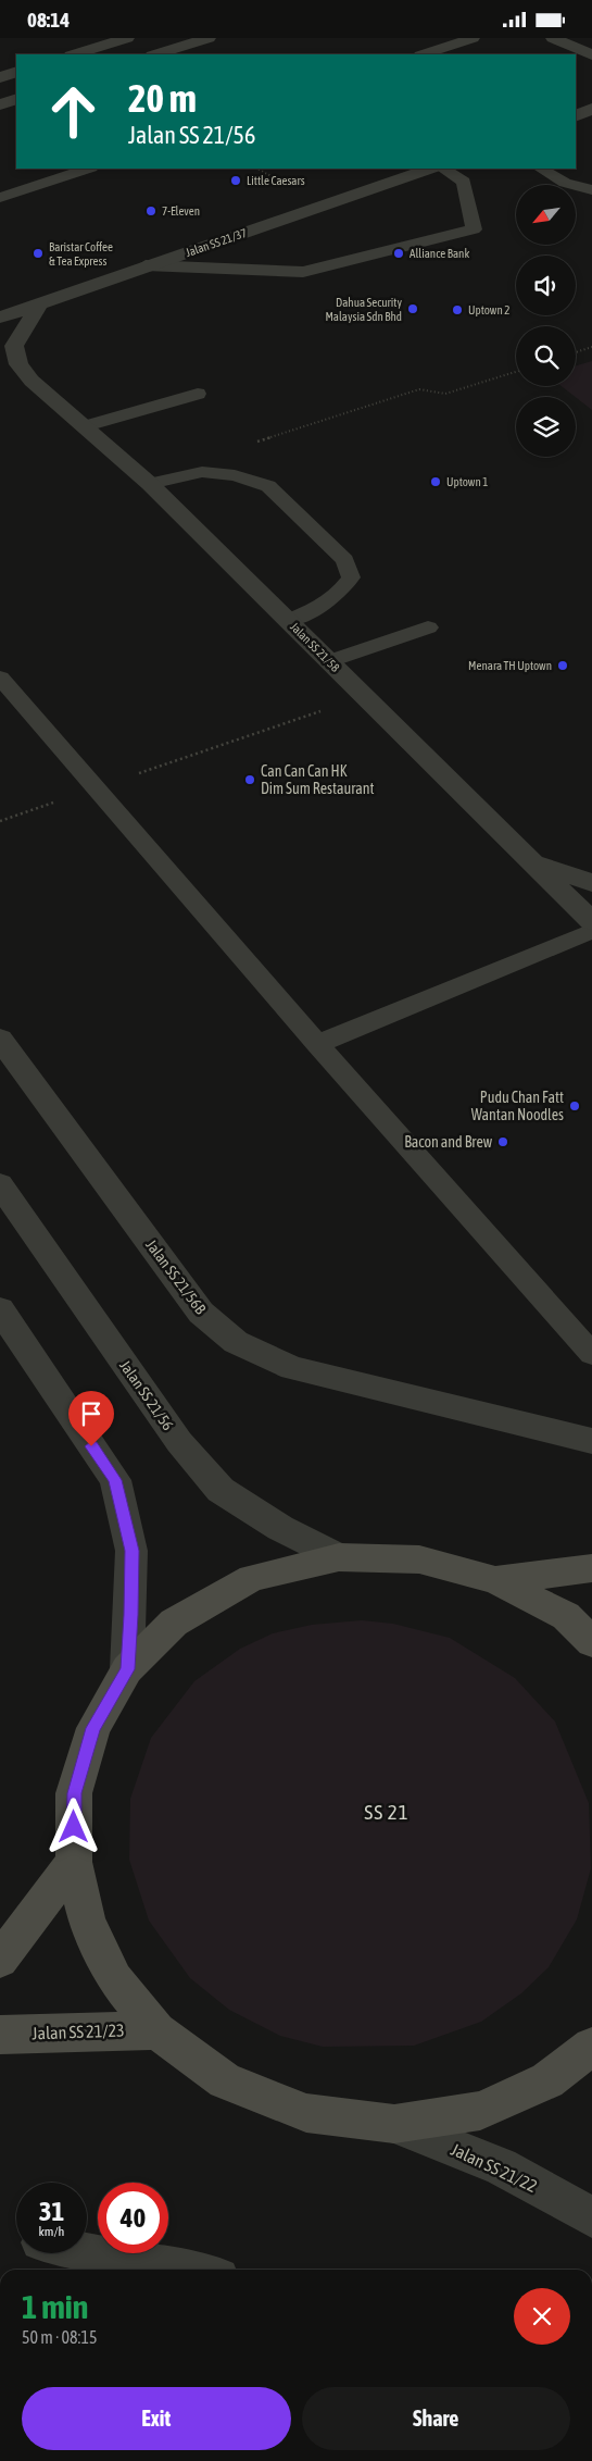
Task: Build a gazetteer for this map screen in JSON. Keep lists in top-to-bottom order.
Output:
{
  "streets": {
    "street": [
      "Jalan SS 21/37",
      "Jalan SS 21/58",
      "Jalan SS 21/56B",
      "Jalan SS 21/56",
      "Jalan SS 21/23",
      "Jalan SS 21/22"
    ]
  },
  "crossings": [
    ["Jalan SS 21/37", "Jalan SS 21/58"]
  ],
  "districts": ["SS 21"],
  "places": [
    "Little Caesars",
    "7-Eleven",
    "Baristar Coffee & Tea Express",
    "Alliance Bank",
    "Dahua Security Malaysia Sdn Bhd",
    "Uptown 2",
    "Uptown 1",
    "Menara TH Uptown",
    "Can Can Can HK Dim Sum Restaurant",
    "Pudu Chan Fatt Wantan Noodles",
    "Bacon and Brew"
  ],
  "north": "bottom left",
  "page": {
    "status": "08:14",
    "turn": ["20 m", "Jalan SS 21/56"],
    "speed": "31 km/h",
    "limit": "40",
    "heading": ["1 min", "50 m · 08:15"],
    "buttons": ["Exit", "Share"]
  }
}
